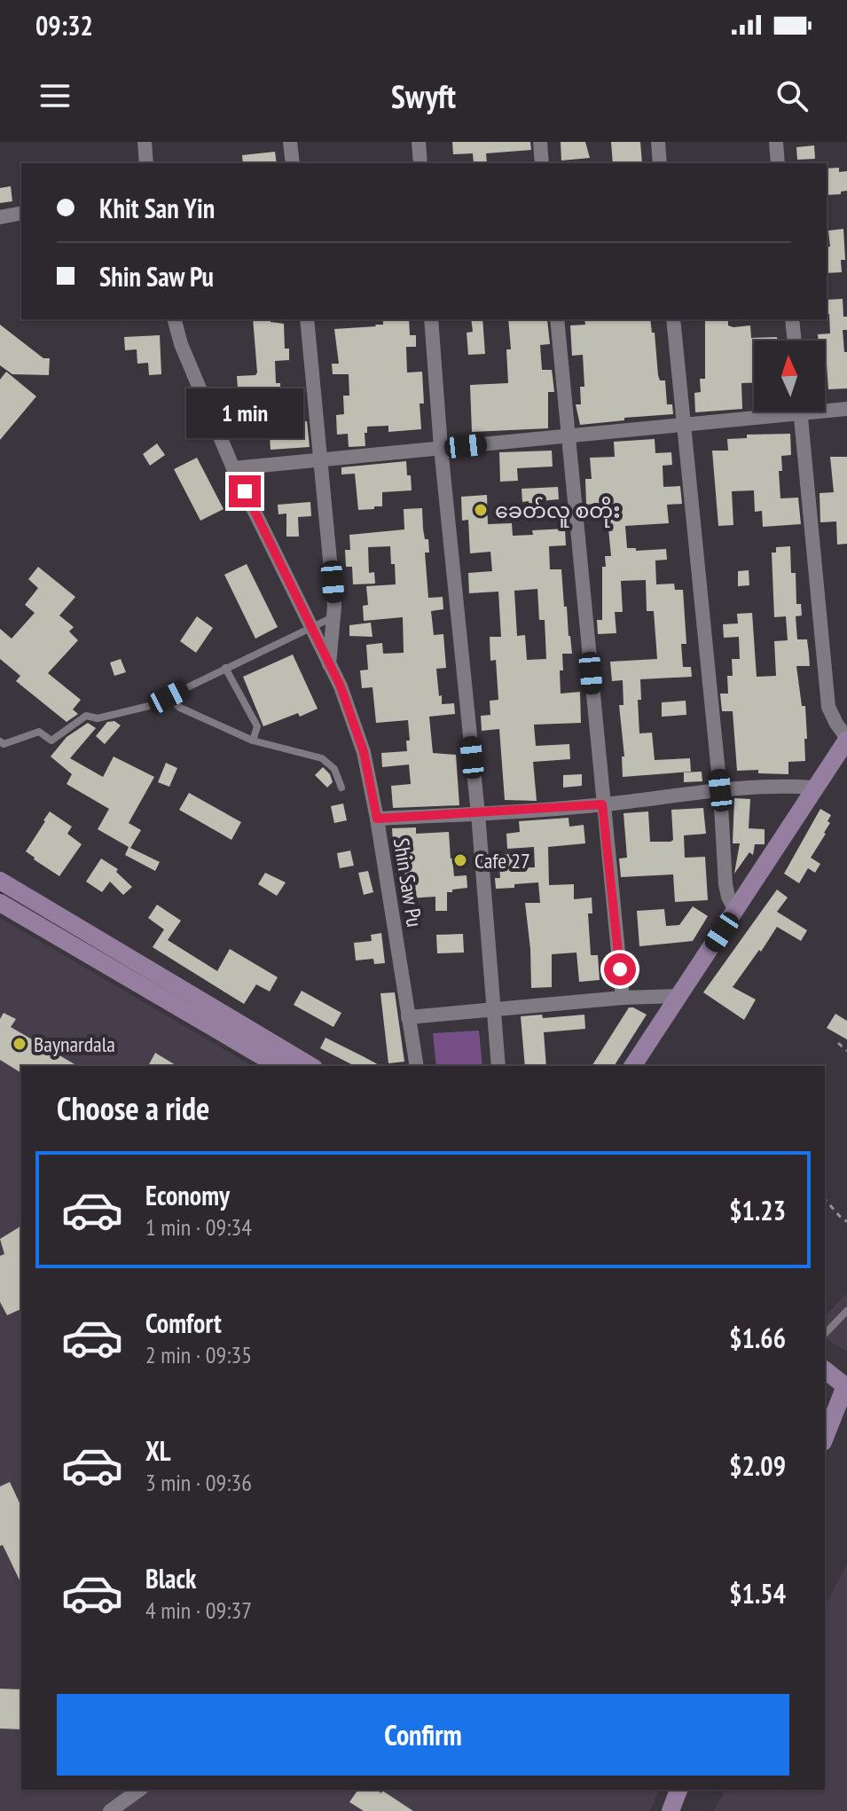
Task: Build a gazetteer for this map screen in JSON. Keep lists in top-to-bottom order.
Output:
{
  "streets": {
    "street": ["Shin Saw Pu"]
  },
  "places": ["ခေတ်လူ စတိုး", "Cafe 27", "Baynardala"],
  "north": "top",
  "page": {
    "status": "09:32",
    "header": "Swyft",
    "banner": ["Khit San Yin", "Shin Saw Pu"],
    "bubble": "1 min",
    "heading": "Choose a ride",
    "list": [
      {
        "name": "Economy",
        "note": "1 min · 09:34",
        "value": "$1.23"
      },
      {
        "name": "Comfort",
        "note": "2 min · 09:35",
        "value": "$1.66"
      },
      {
        "name": "XL",
        "note": "3 min · 09:36",
        "value": "$2.09"
      },
      {
        "name": "Black",
        "note": "4 min · 09:37",
        "value": "$1.54"
      }
    ],
    "buttons": "Confirm"
  }
}
